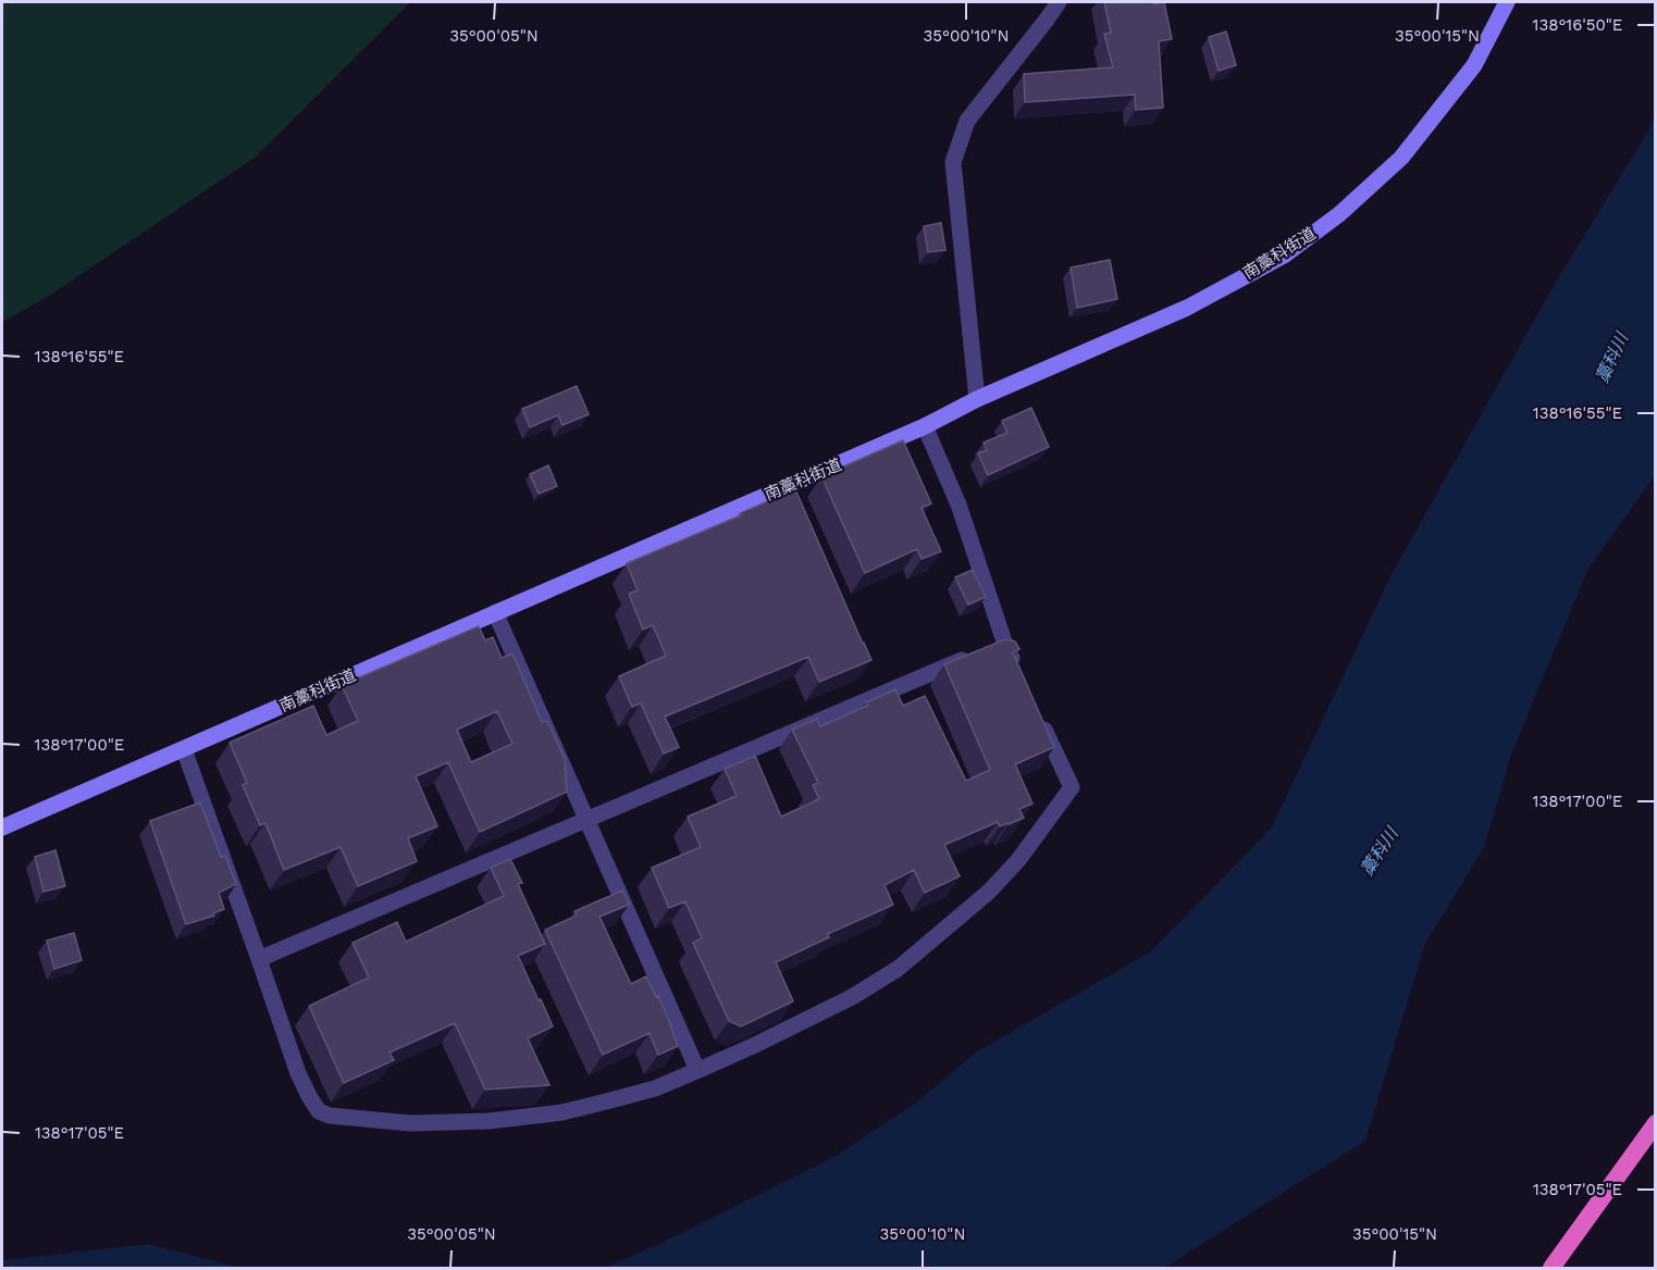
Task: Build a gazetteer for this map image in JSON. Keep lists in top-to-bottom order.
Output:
{
  "streets": {
    "main road": ["南藁科街道"]
  },
  "water": ["藁科川"],
  "coordinates": [
    "138°16'50\"E",
    "35°00'05\"N",
    "35°00'10\"N",
    "35°00'15\"N",
    "138°16'55\"E",
    "138°17'00\"E",
    "138°17'05\"E"
  ]
}
